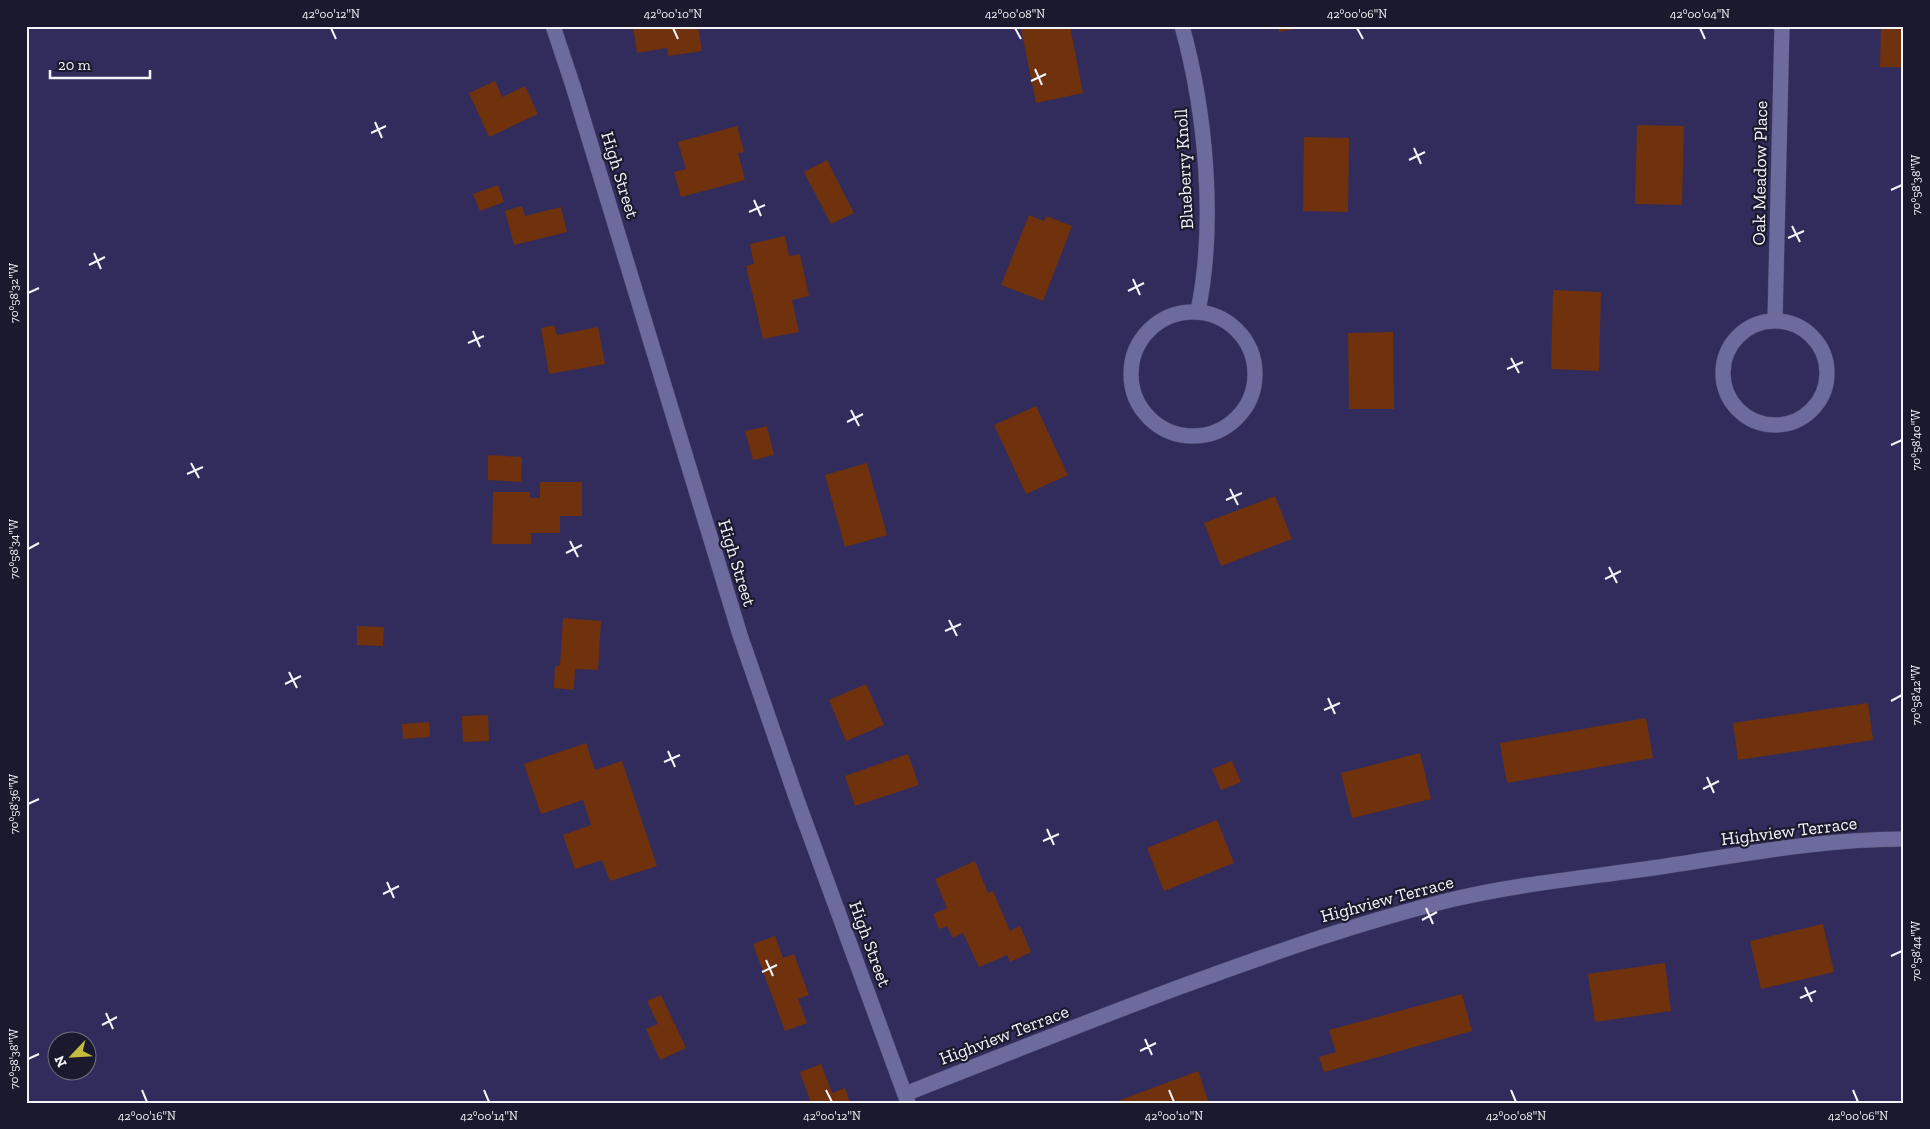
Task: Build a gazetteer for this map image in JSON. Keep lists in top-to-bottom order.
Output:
{
  "streets": {
    "street": [
      "Blueberry Knoll",
      "Oak Meadow Place",
      "High Street",
      "Highview Terrace"
    ]
  },
  "crossings": [
    ["High Street", "Highview Terrace"]
  ],
  "scale_bar": "20 m",
  "north": "bottom left",
  "coordinates": [
    "42°00'12\"N",
    "42°00'10\"N",
    "42°00'08\"N",
    "42°00'06\"N",
    "42°00'04\"N",
    "70°58'38\"W",
    "70°58'32\"W",
    "70°58'40\"W",
    "70°58'34\"W",
    "70°58'42\"W",
    "70°58'36\"W",
    "70°58'44\"W",
    "42°00'16\"N",
    "42°00'14\"N"
  ]
}
